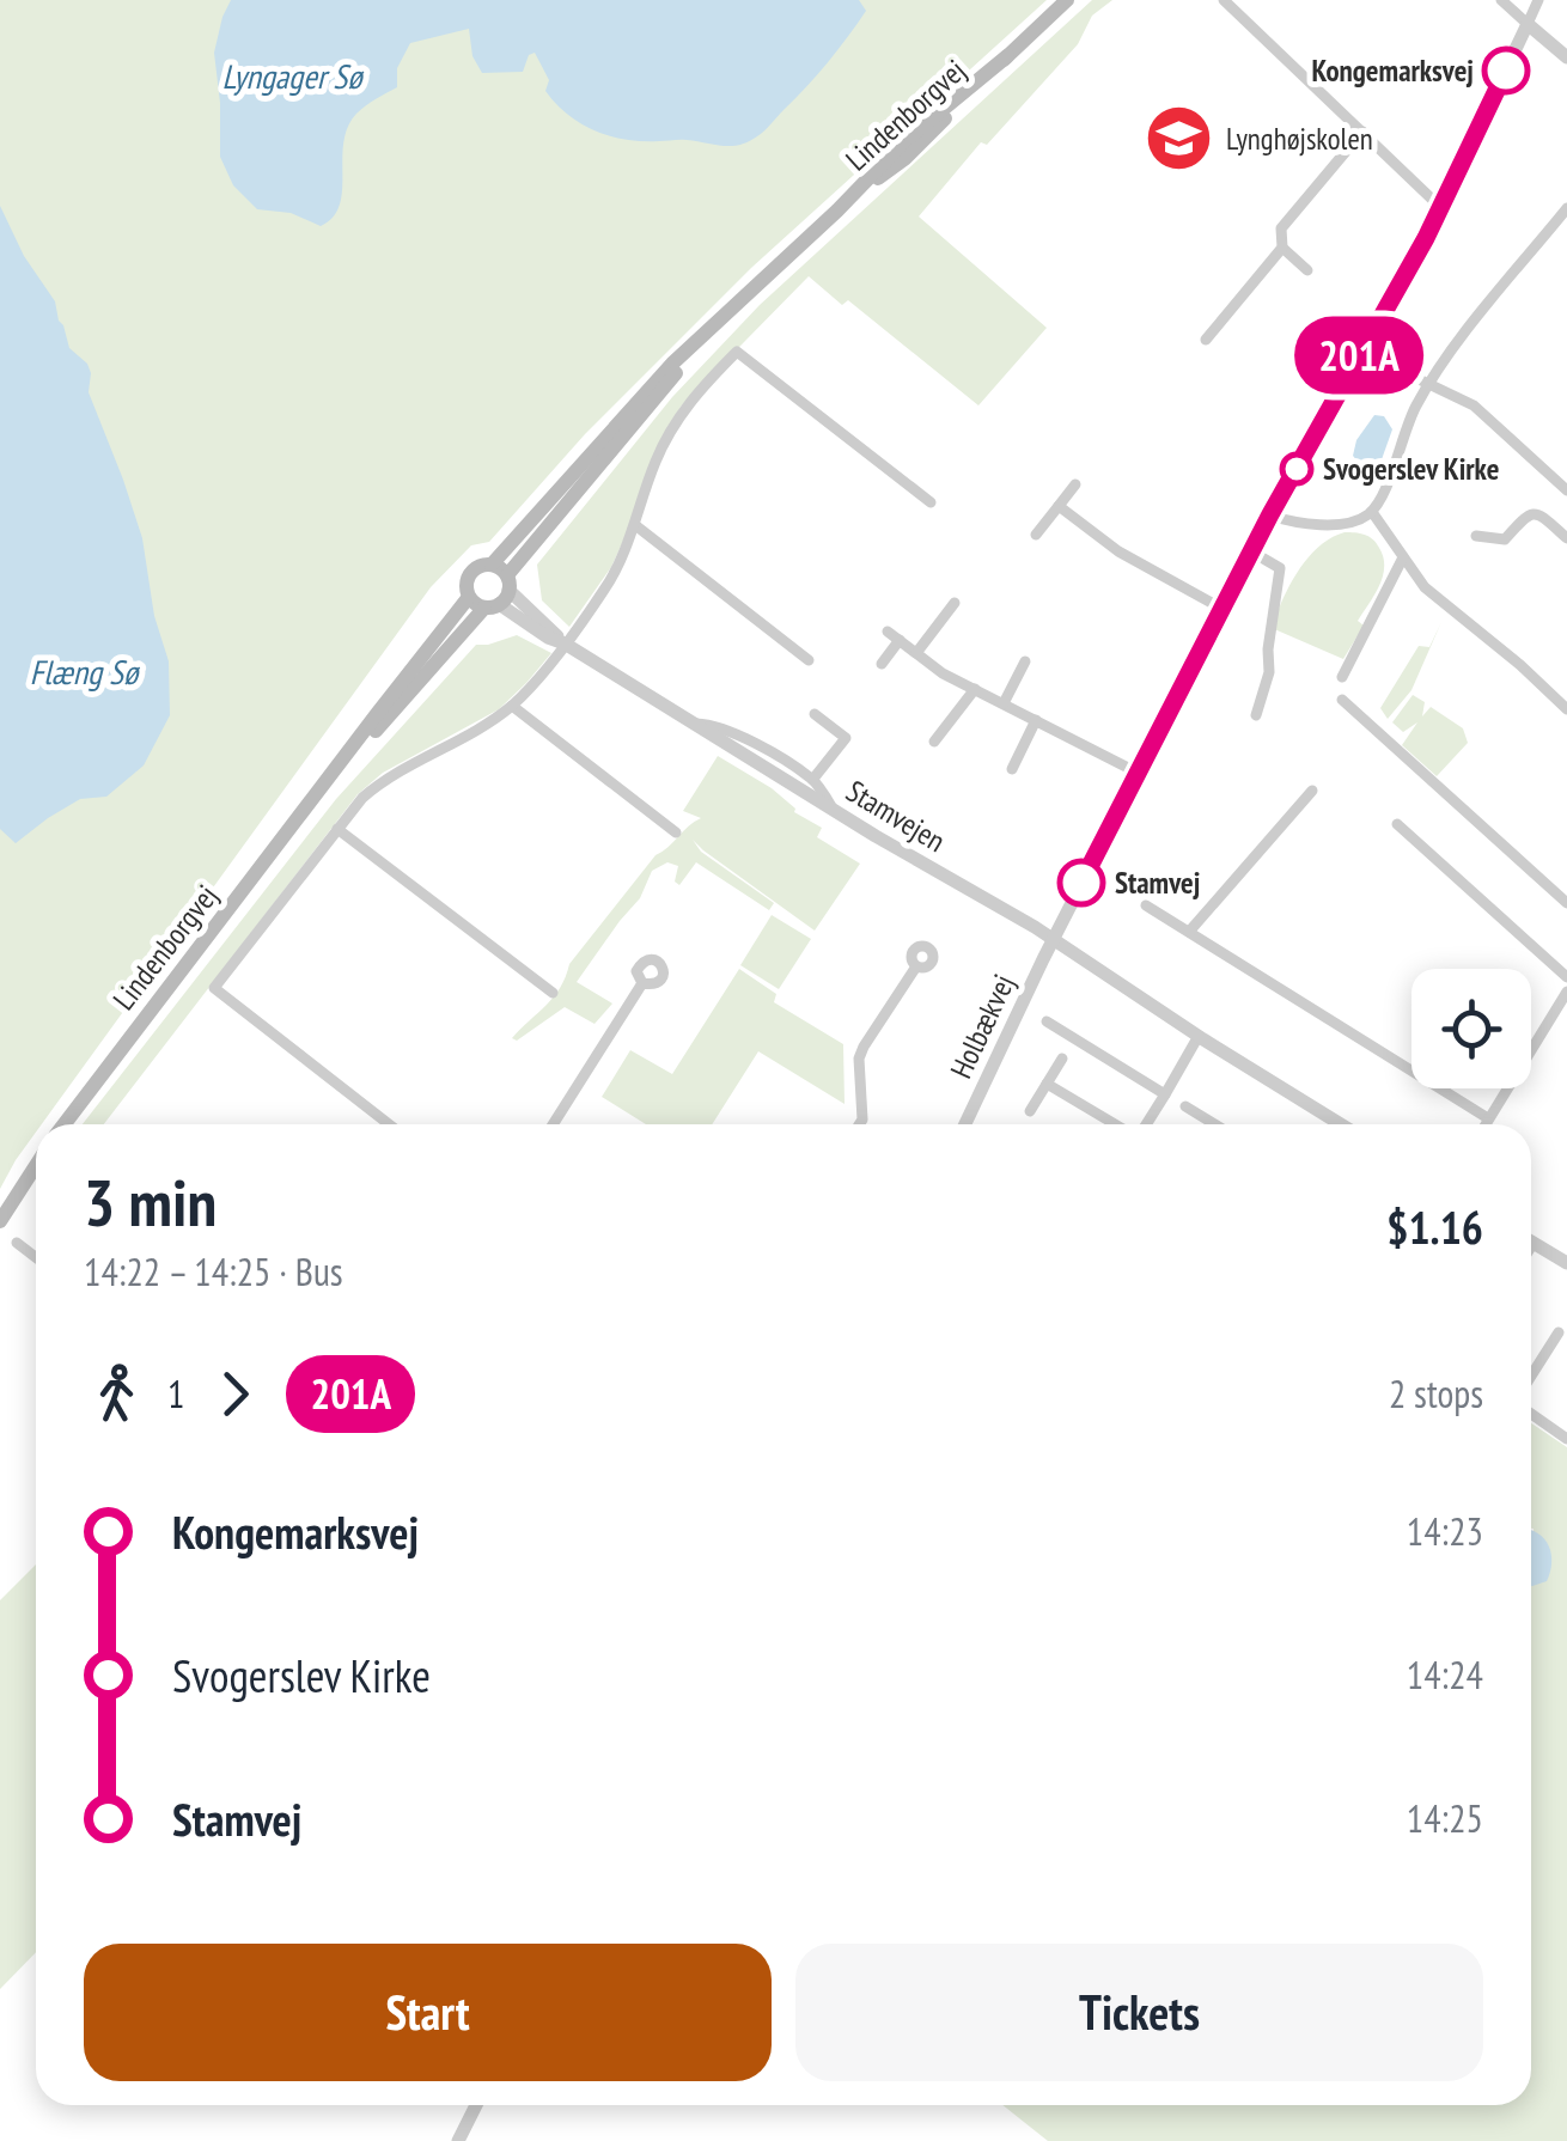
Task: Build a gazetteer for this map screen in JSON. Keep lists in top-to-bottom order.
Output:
{
  "streets": {
    "main road": ["Lindenborgvej"],
    "street": ["Stamvejen", "Holbækvej"]
  },
  "crossings": [
    ["Lindenborgvej", "Stamvejen"],
    ["Stamvejen", "Holbækvej"]
  ],
  "water": ["Lyngager Sø", "Flæng Sø"],
  "places": {
    "other": ["Kongemarksvej", "Svogerslev Kirke", "Stamvej"],
    "school or university": ["Lynghøjskolen"]
  },
  "lines": ["bus line 201A"],
  "page": {
    "on_map": "201A",
    "heading": ["3 min", "14:22 – 14:25 · Bus", "$1.16"],
    "legs": ["1", "201A", "2 stops"],
    "list": [
      {
        "name": "Kongemarksvej",
        "value": "14:23"
      },
      {
        "name": "Svogerslev Kirke",
        "value": "14:24"
      },
      {
        "name": "Stamvej",
        "value": "14:25"
      }
    ],
    "buttons": ["Start", "Tickets"]
  }
}
